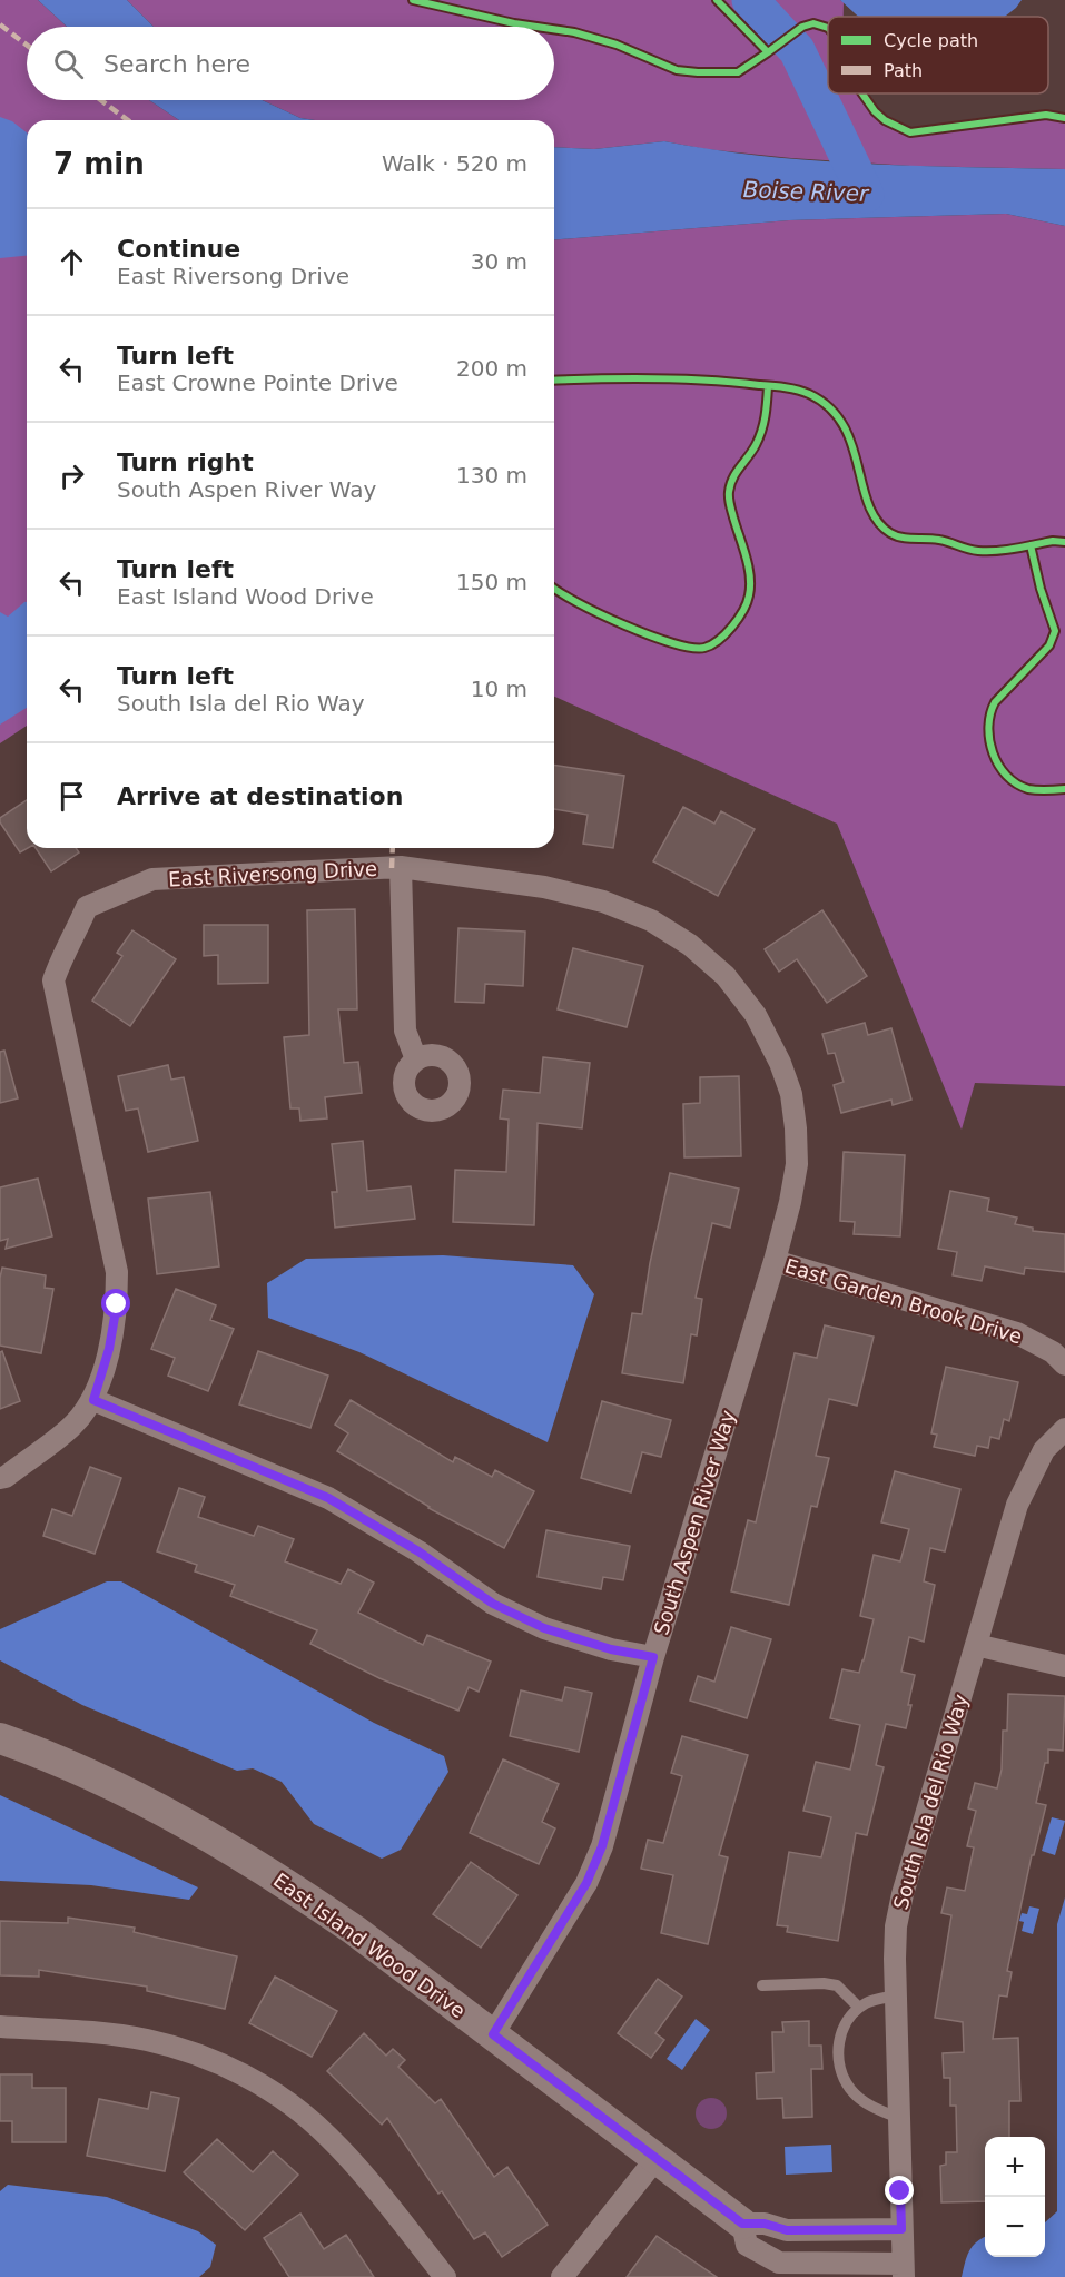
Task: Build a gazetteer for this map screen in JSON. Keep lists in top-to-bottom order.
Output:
{
  "streets": {
    "street": [
      "East Riversong Drive",
      "East Garden Brook Drive",
      "South Aspen River Way",
      "South Isla del Rio Way",
      "East Island Wood Drive"
    ]
  },
  "crossings": [
    ["East Riversong Drive", "East Garden Brook Drive"],
    ["East Riversong Drive", "South Aspen River Way"],
    ["East Garden Brook Drive", "South Aspen River Way"],
    ["South Aspen River Way", "East Island Wood Drive"],
    ["South Isla del Rio Way", "East Island Wood Drive"]
  ],
  "water": ["Boise River"],
  "legend": ["Cycle path", "Path"],
  "page": {
    "search": "Search here",
    "heading": ["7 min", "Walk · 520 m"],
    "list": [
      ["Continue", "East Riversong Drive", "30 m"],
      ["Turn left", "East Crowne Pointe Drive", "200 m"],
      ["Turn right", "South Aspen River Way", "130 m"],
      ["Turn left", "East Island Wood Drive", "150 m"],
      ["Turn left", "South Isla del Rio Way", "10 m"],
      "Arrive at destination"
    ],
    "map_buttons": ["+", "−"]
  }
}
